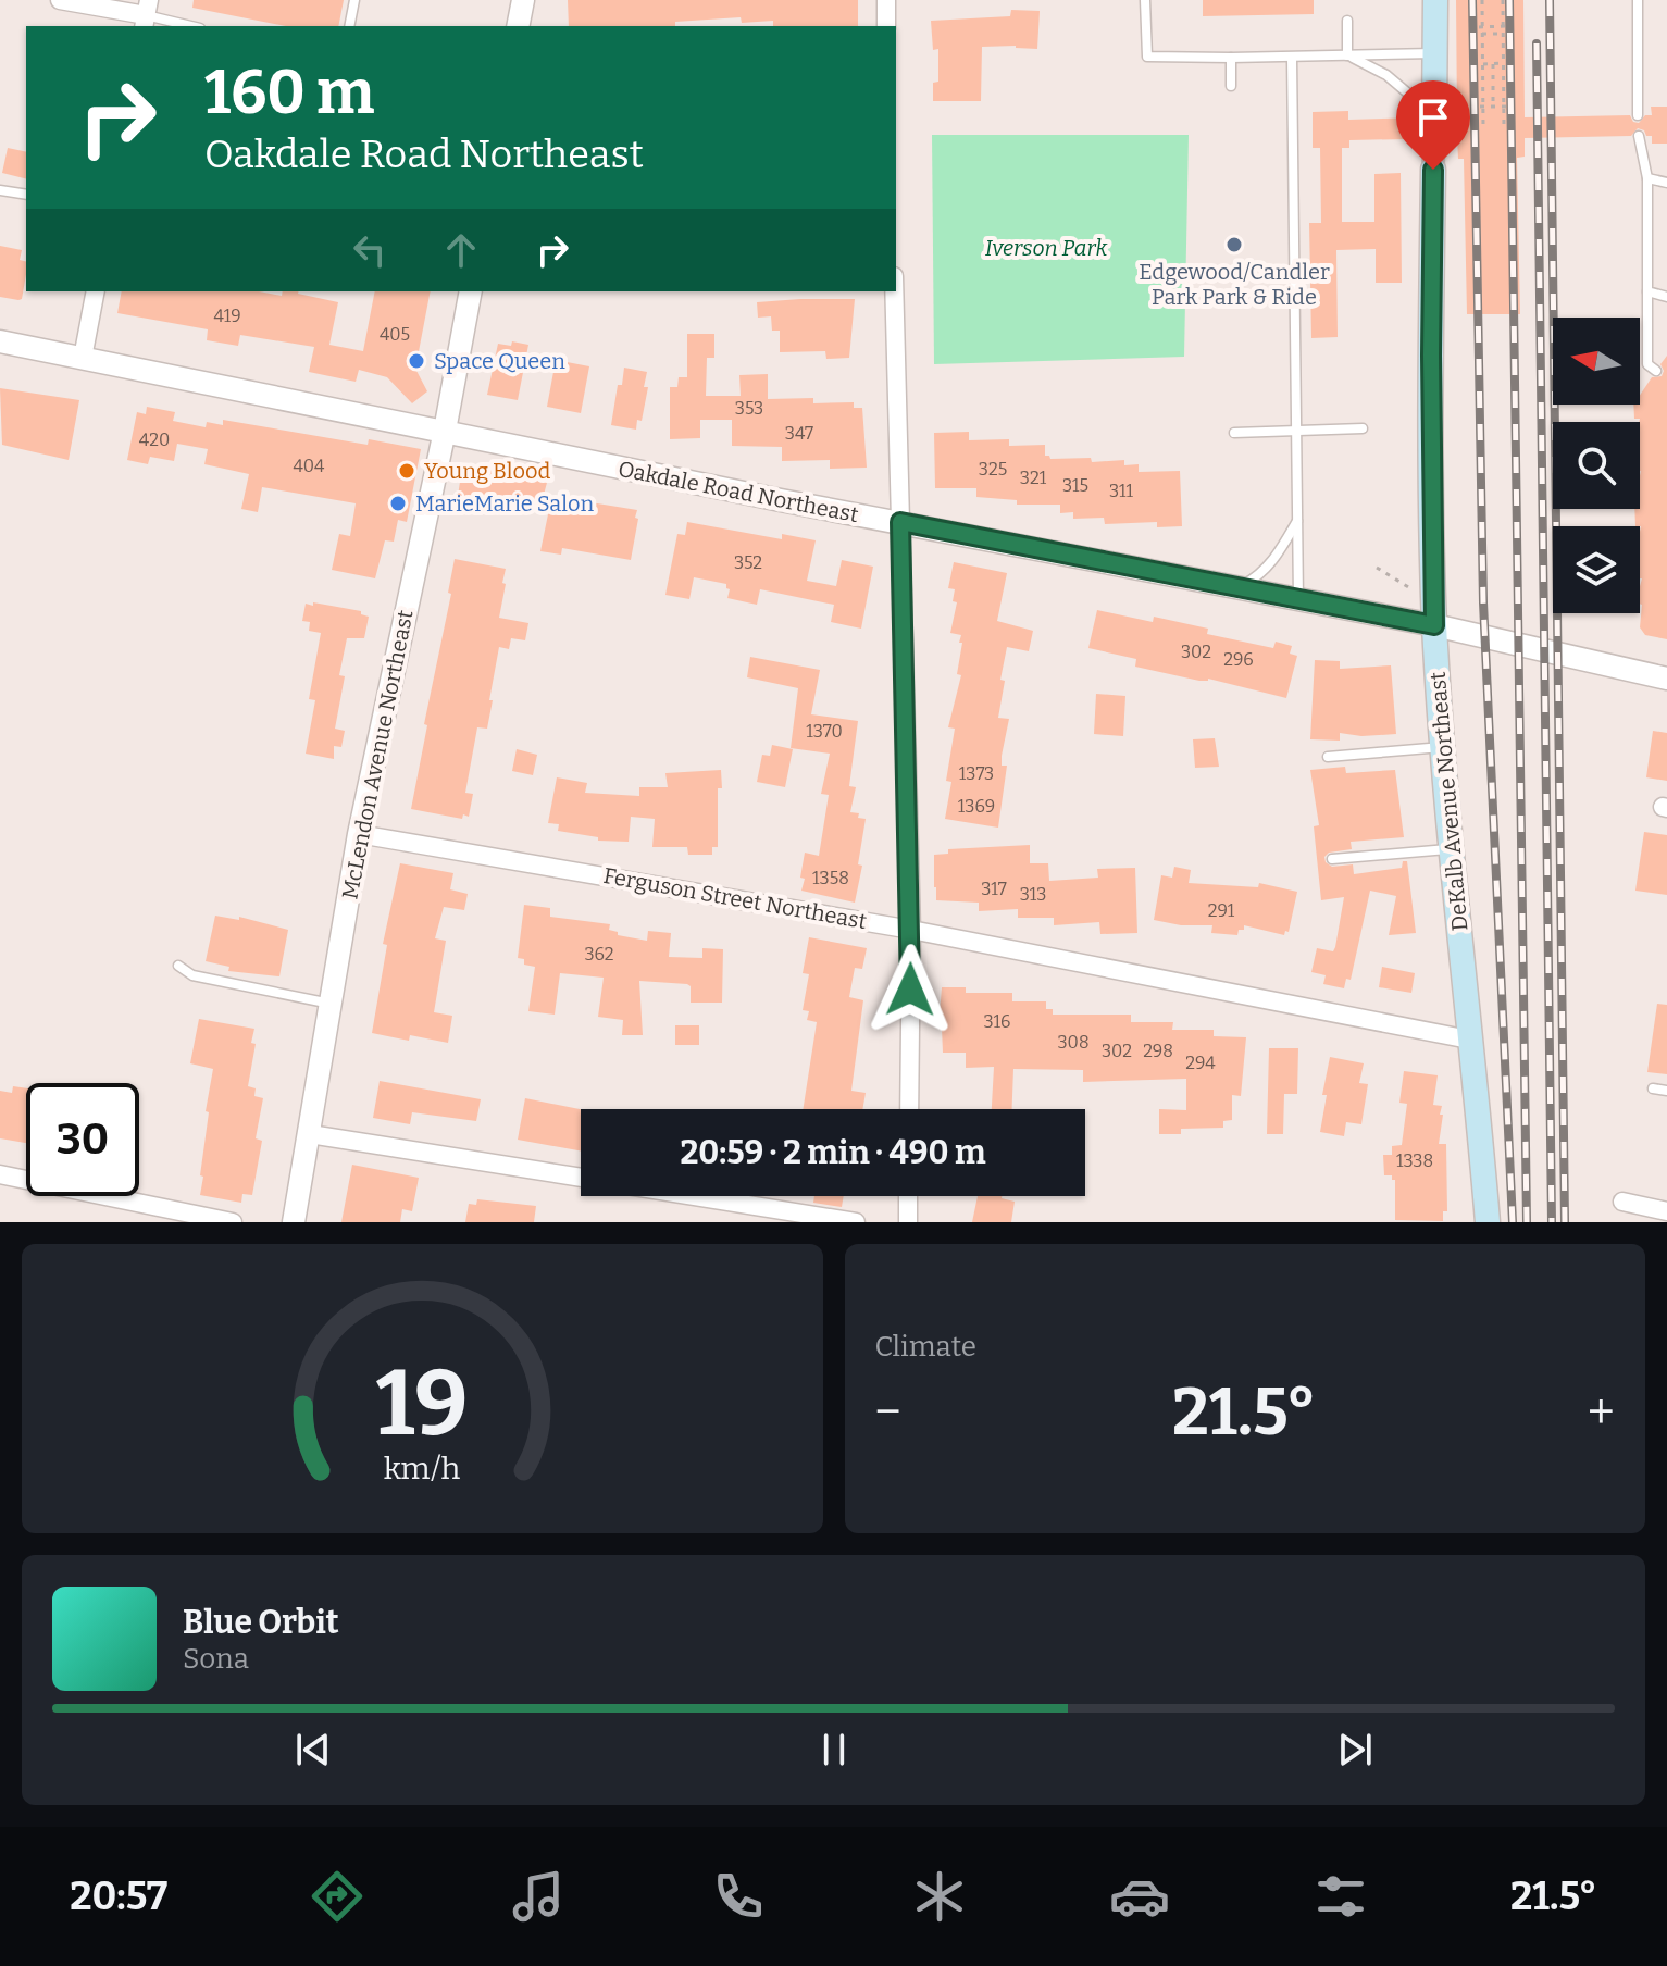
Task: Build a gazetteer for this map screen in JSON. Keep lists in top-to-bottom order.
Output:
{
  "streets": {
    "main road": ["DeKalb Avenue Northeast"],
    "street": ["Oakdale Road Northeast", "McLendon Avenue Northeast", "Ferguson Street Northeast"]
  },
  "crossings": [
    ["Oakdale Road Northeast", "McLendon Avenue Northeast"],
    ["Oakdale Road Northeast", "DeKalb Avenue Northeast"],
    ["McLendon Avenue Northeast", "Ferguson Street Northeast"],
    ["DeKalb Avenue Northeast", "Ferguson Street Northeast"]
  ],
  "parks": ["Iverson Park"],
  "places": [
    "Edgewood/Candler Park Park & Ride",
    "Space Queen",
    "Young Blood",
    "MarieMarie Salon"
  ],
  "house_numbers": [
    "419",
    "405",
    "353",
    "347",
    "420",
    "404",
    "325",
    "321",
    "315",
    "311",
    "352",
    "302",
    "296",
    "1370",
    "1373",
    "1369",
    "1358",
    "317",
    "313",
    "291",
    "362",
    "316",
    "308",
    "302",
    "298",
    "294",
    "1338"
  ],
  "north": "left",
  "page": {
    "turn": ["160 m", "Oakdale Road Northeast"],
    "limit": "30",
    "trip": "20:59 · 2 min · 490 m",
    "tile": "Climate",
    "heat": ["−", "21.5°", "+"],
    "song": ["Blue Orbit", "Sona"],
    "tabs": ["20:57", "21.5°"],
    "gauge": ["19", "km/h"]
  }
}
